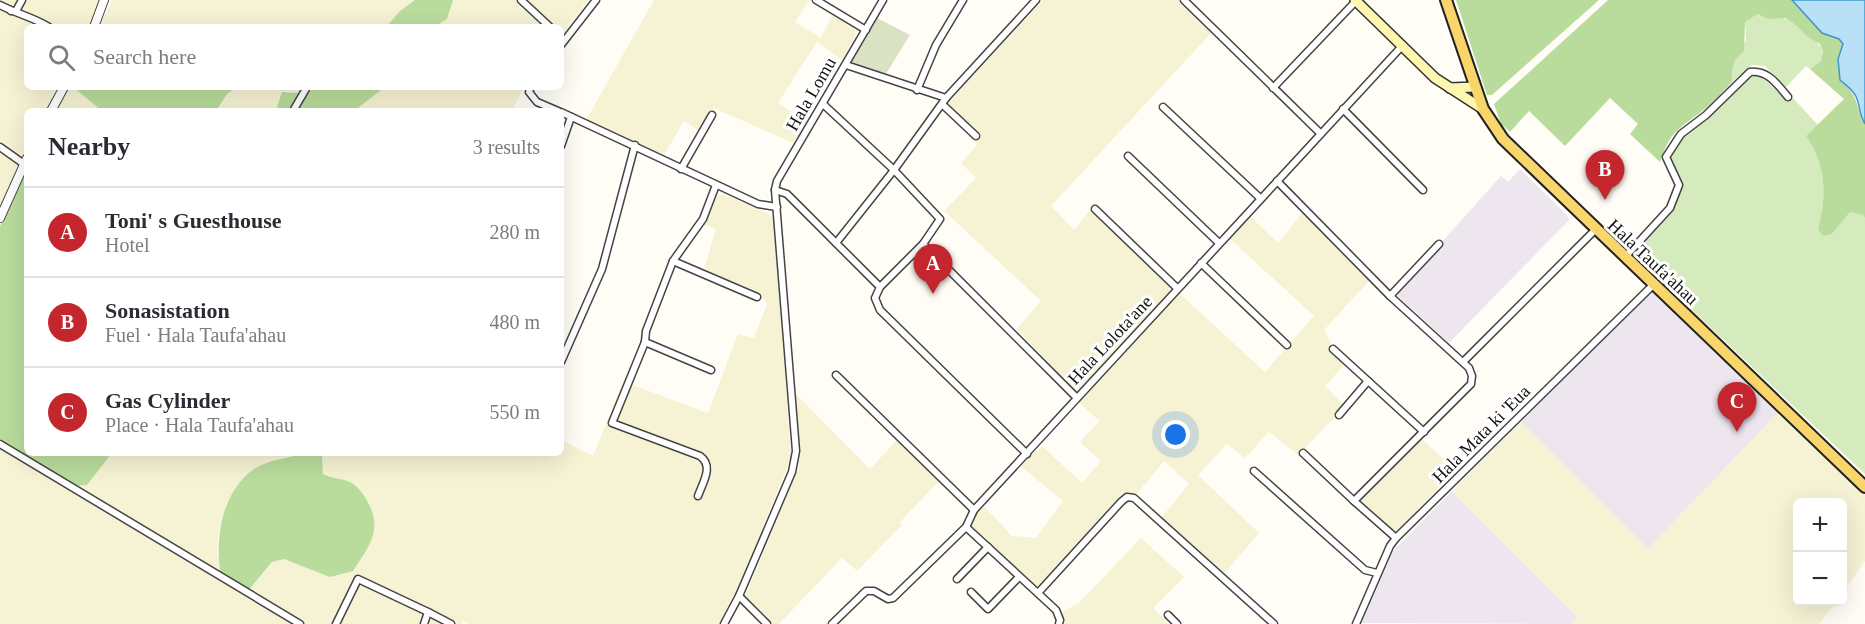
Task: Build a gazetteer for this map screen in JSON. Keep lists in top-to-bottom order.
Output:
{
  "streets": {
    "main road": ["Hala Taufa'ahau"],
    "street": ["Hala Lomu", "Hala Lolota'ane", "Hala Mata ki 'Eua"]
  },
  "crossings": [
    ["Hala Taufa'ahau", "Hala Mata ki 'Eua"]
  ],
  "page": {
    "search": "Search here",
    "heading": ["Nearby", "3 results"],
    "pins": ["B", "A", "C"],
    "list": [
      {
        "mark": "A",
        "name": "Toni' s Guesthouse",
        "note": "Hotel",
        "value": "280 m"
      },
      {
        "mark": "B",
        "name": "Sonasistation",
        "note": "Fuel · Hala Taufa'ahau",
        "value": "480 m"
      },
      {
        "mark": "C",
        "name": "Gas Cylinder",
        "note": "Place · Hala Taufa'ahau",
        "value": "550 m"
      }
    ],
    "map_buttons": ["+", "−"]
  }
}
